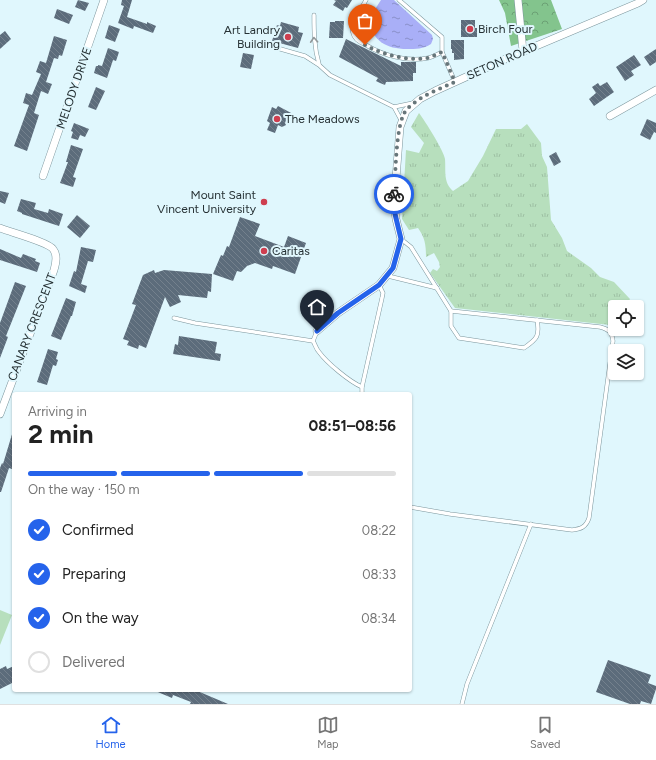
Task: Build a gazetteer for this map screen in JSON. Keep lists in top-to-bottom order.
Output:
{
  "streets": {
    "street": ["SETON ROAD", "MELODY DRIVE", "CANARY CRESCENT"]
  },
  "places": [
    "Birch Four",
    "Art Landry Building",
    "The Meadows",
    "Mount Saint Vincent University",
    "Caritas"
  ],
  "page": {
    "heading": ["2 min", "Arriving in", "08:51–08:56"],
    "bar": "On the way · 150 m",
    "list": [
      ["Confirmed", "08:22"],
      ["Preparing", "08:33"],
      ["On the way", "08:34"],
      "Delivered"
    ],
    "tabs": ["Home", "Map", "Saved"]
  }
}
